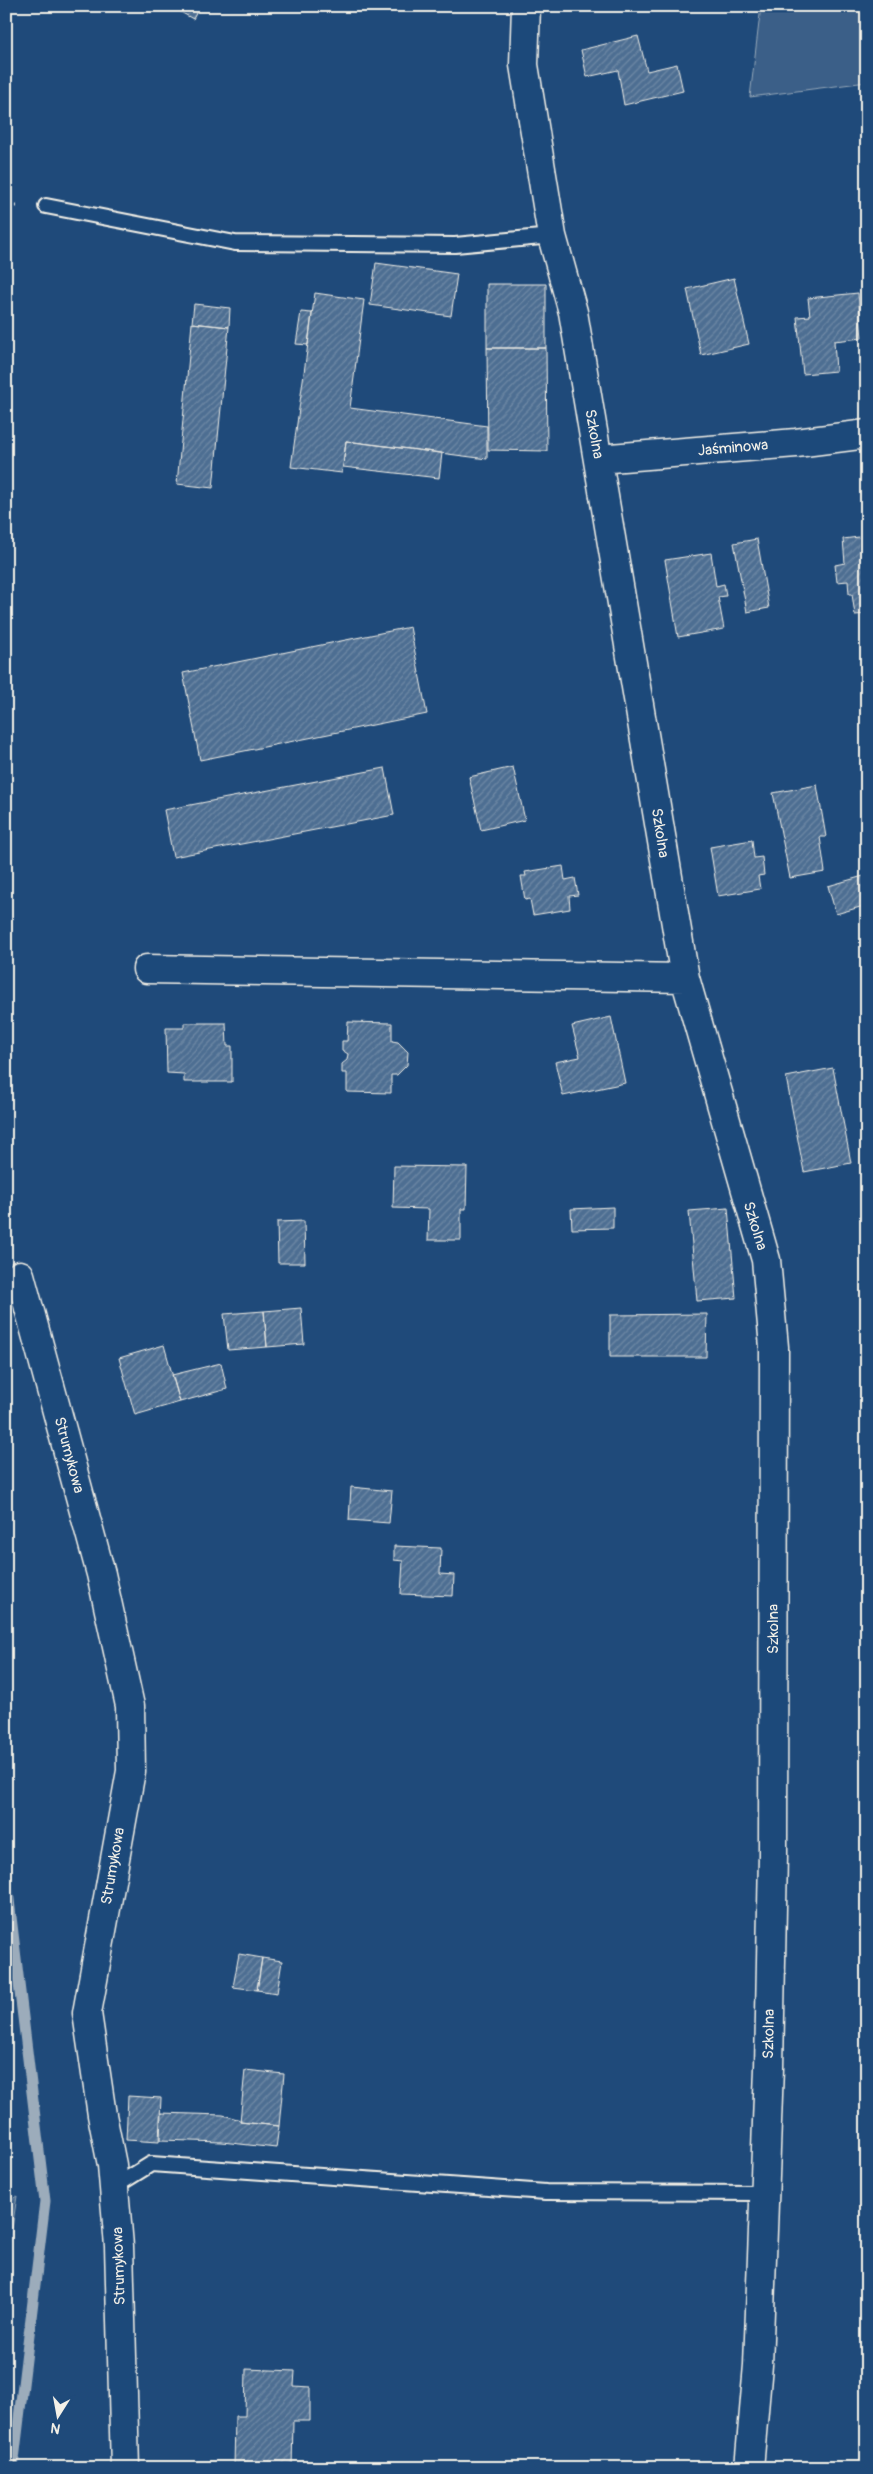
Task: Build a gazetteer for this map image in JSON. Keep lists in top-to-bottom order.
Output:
{
  "streets": {
    "street": ["Szkolna", "Jaśminowa", "Strumykowa"]
  },
  "crossings": [
    ["Szkolna", "Jaśminowa"]
  ],
  "north": "bottom"
}
